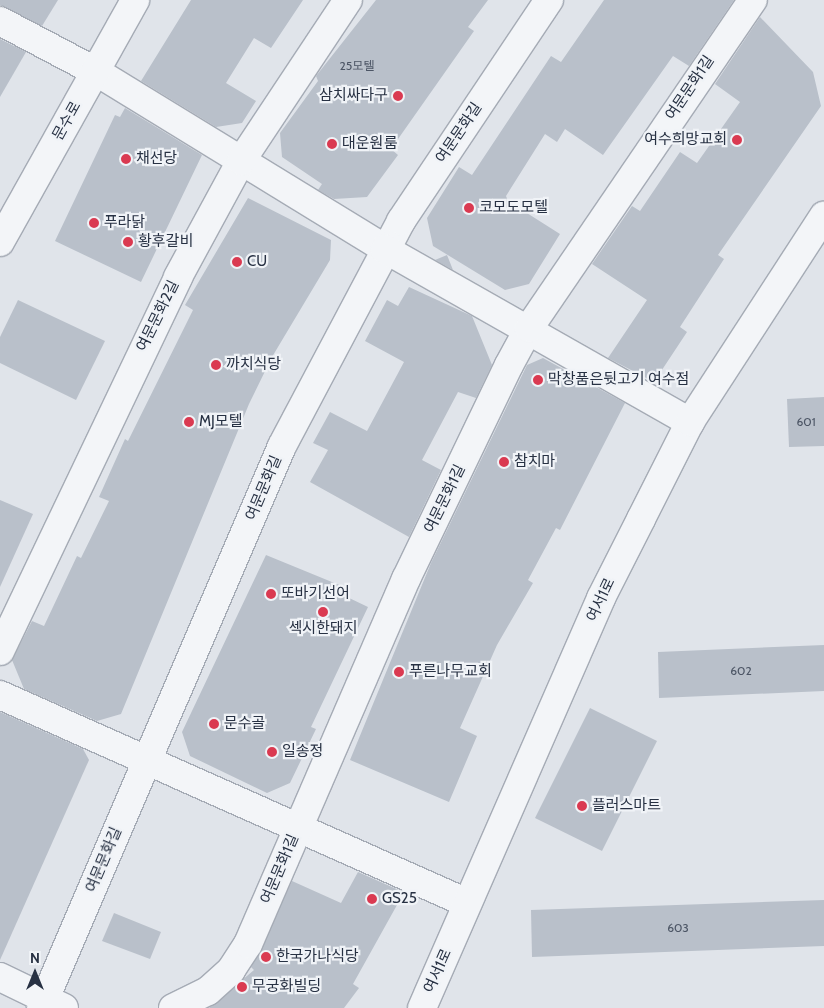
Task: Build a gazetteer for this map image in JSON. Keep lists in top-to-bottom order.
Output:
{
  "streets": {
    "street": [
      "여문문화1길",
      "문수로",
      "여문문화길",
      "여문문화2길",
      "여서1로"
    ]
  },
  "places": [
    "삼치싸다구",
    "여수희망교회",
    "대운원룸",
    "채선당",
    "코모도모텔",
    "푸라닭",
    "황후갈비",
    "CU",
    "까치식당",
    "막창품은뒷고기 여수점",
    "MJ모텔",
    "참치마",
    "또바기선어",
    "섹시한돼지",
    "푸른나무교회",
    "문수골",
    "일송정",
    "플러스마트",
    "GS25",
    "한국가나식당",
    "무궁화빌딩"
  ],
  "house_numbers": [
    "25모텔",
    "601",
    "602",
    "603"
  ],
  "north": "top"
}
